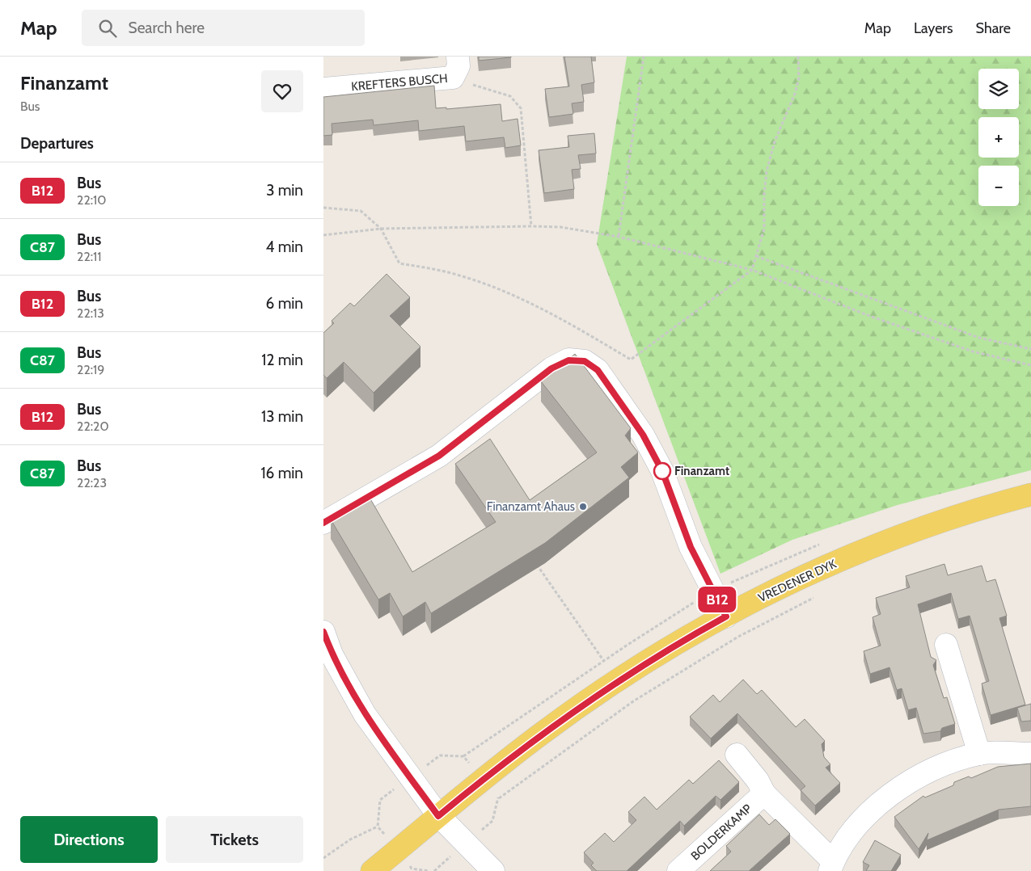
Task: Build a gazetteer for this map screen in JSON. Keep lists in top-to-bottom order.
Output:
{
  "streets": {
    "main road": ["VREDENER DYK"],
    "street": ["KREFTERS BUSCH", "BOLDERKAMP"]
  },
  "places": ["Finanzamt", "Finanzamt Ahaus"],
  "lines": ["bus line B12"],
  "page": {
    "header": "Map",
    "search": "Search here",
    "nav": ["Map", "Layers", "Share"],
    "heading": [
      ["Finanzamt", "Bus"],
      "Departures"
    ],
    "on_map": "B12",
    "map_buttons": ["+", "−"],
    "list": [
      {
        "mark": "B12",
        "name": "Bus",
        "note": "22:10",
        "value": "3 min"
      },
      {
        "mark": "C87",
        "name": "Bus",
        "note": "22:11",
        "value": "4 min"
      },
      {
        "mark": "B12",
        "name": "Bus",
        "note": "22:13",
        "value": "6 min"
      },
      {
        "mark": "C87",
        "name": "Bus",
        "note": "22:19",
        "value": "12 min"
      },
      {
        "mark": "B12",
        "name": "Bus",
        "note": "22:20",
        "value": "13 min"
      },
      {
        "mark": "C87",
        "name": "Bus",
        "note": "22:23",
        "value": "16 min"
      }
    ],
    "buttons": ["Directions", "Tickets"]
  }
}
